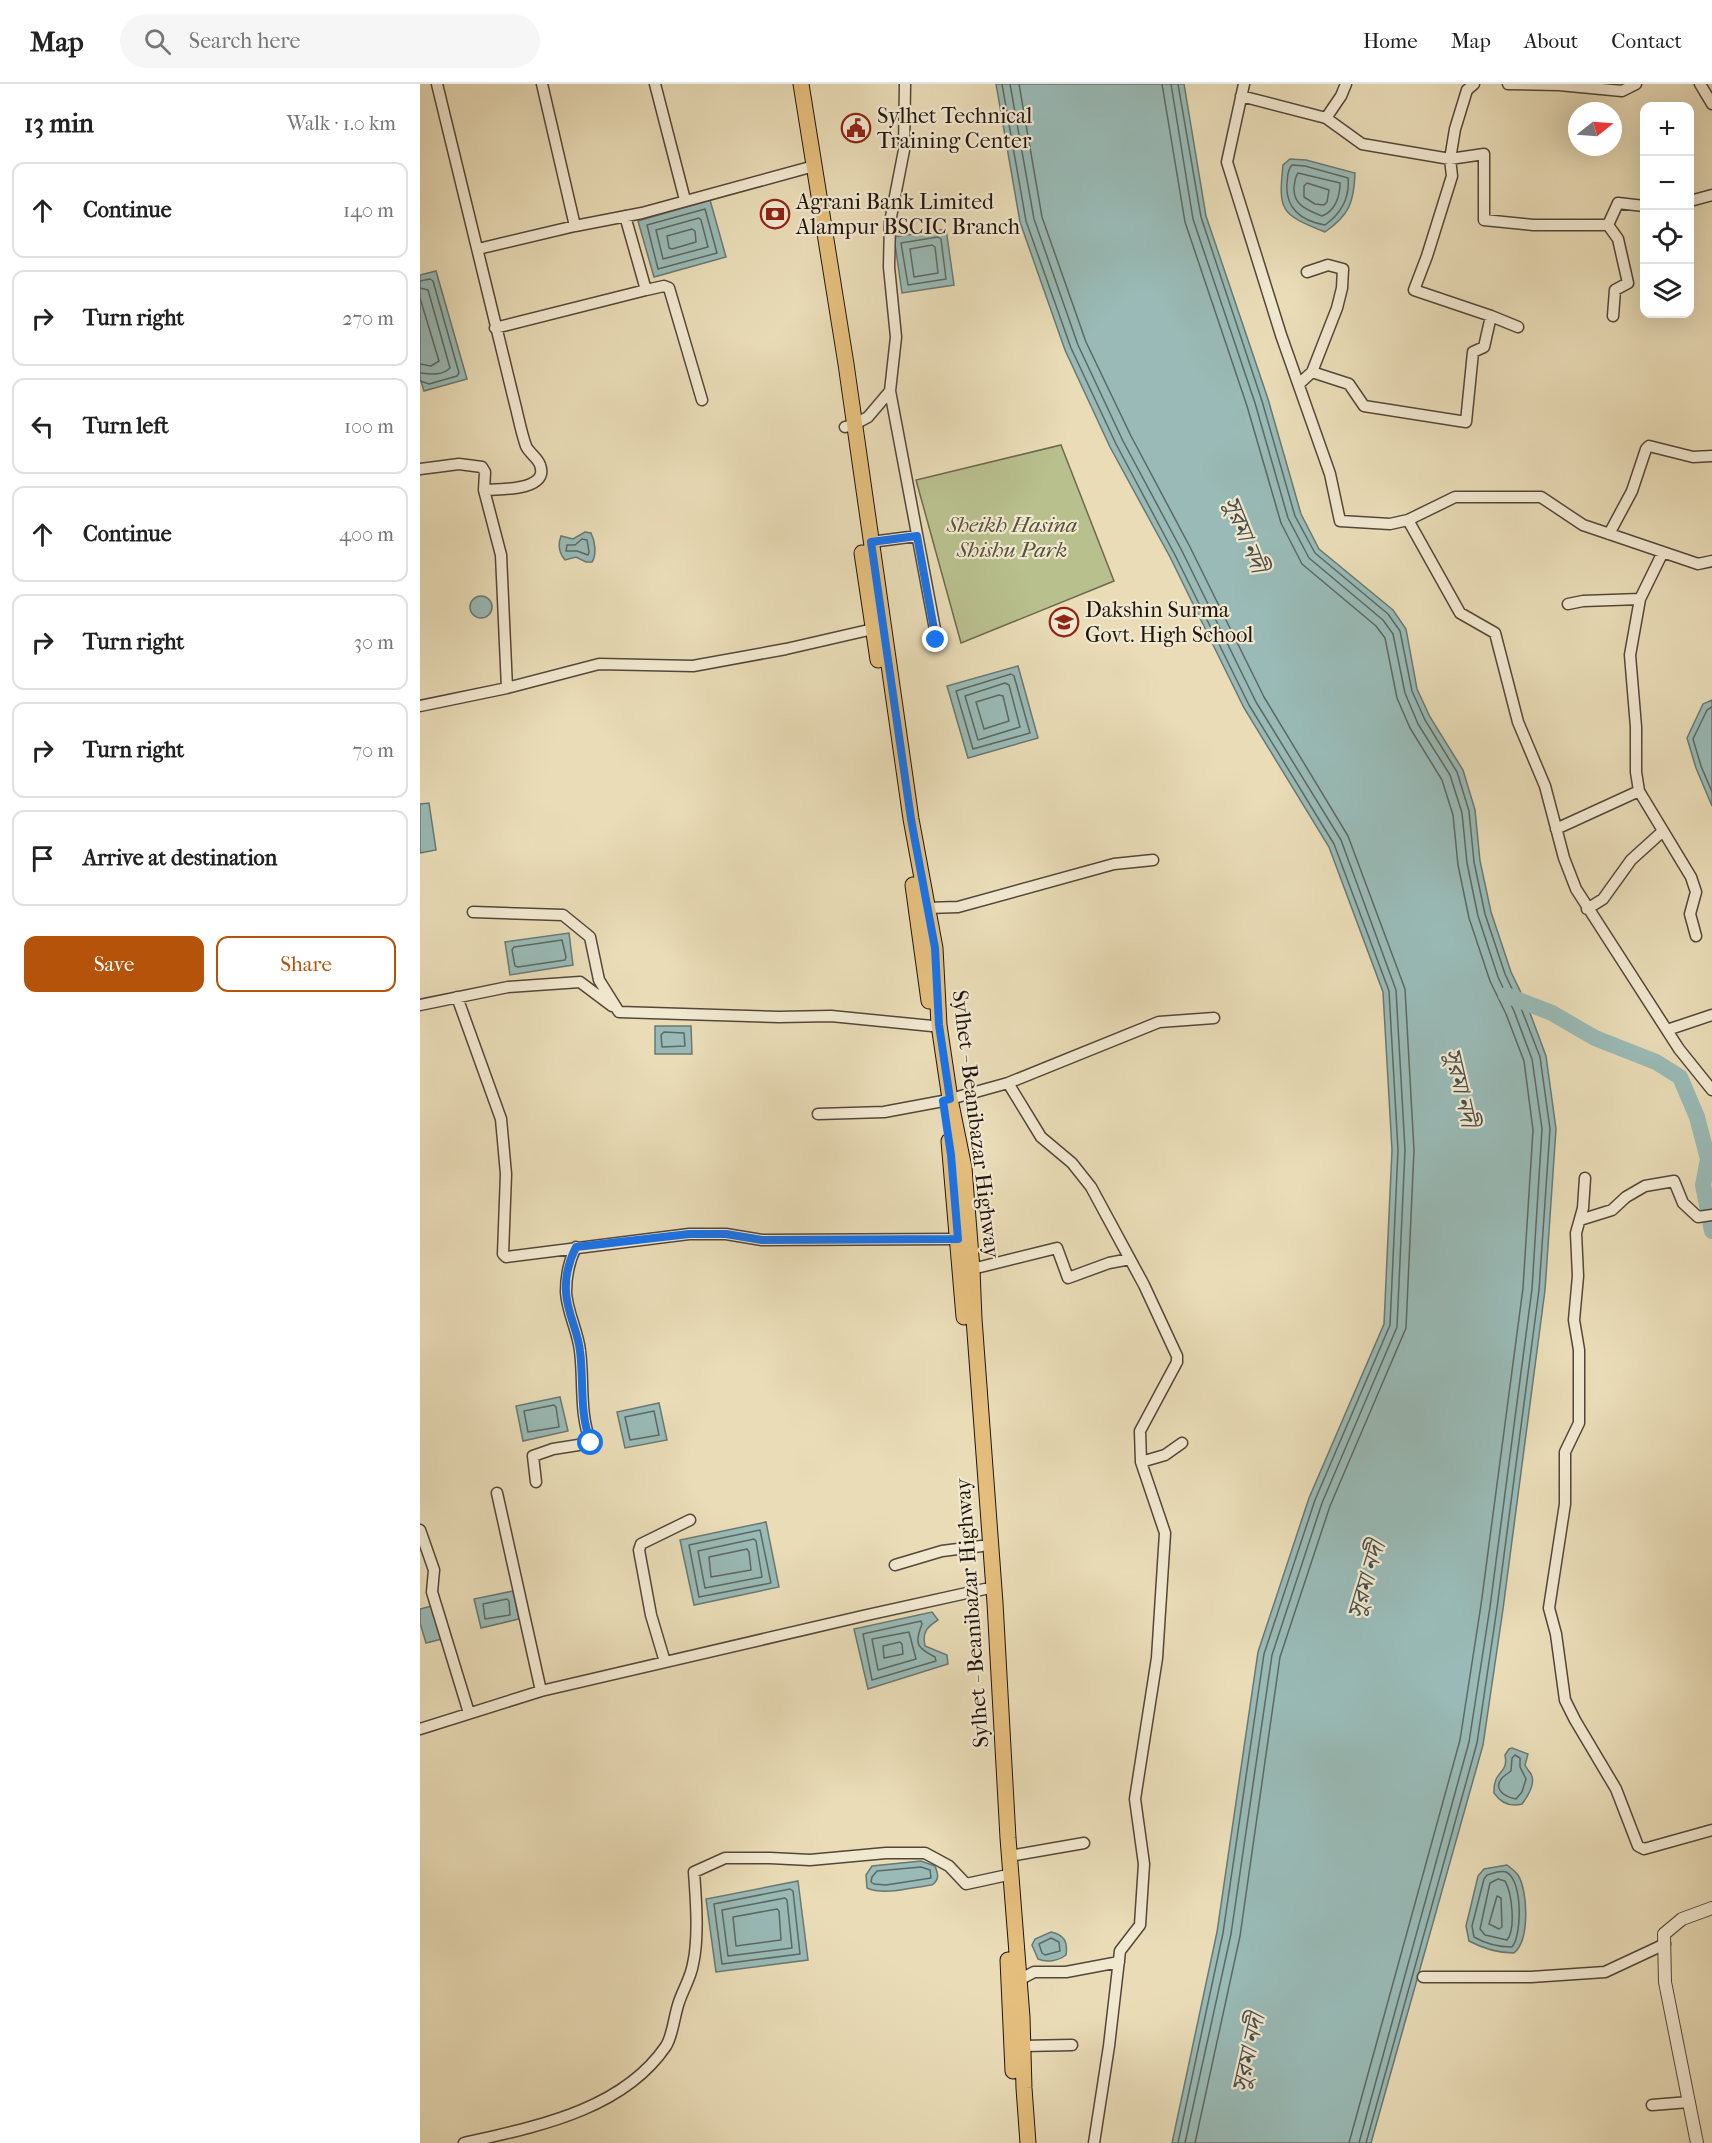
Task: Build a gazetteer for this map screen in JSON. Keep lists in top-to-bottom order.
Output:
{
  "streets": {
    "main road": ["Sylhet - Beanibazar Highway"]
  },
  "water": ["সুরমা নদী"],
  "parks": ["Sheikh Hasina Shishu Park"],
  "places": {
    "public building": ["Sylhet Technical Training Center"],
    "bank": ["Agrani Bank Limited Alampur BSCIC Branch"],
    "school or university": ["Dakshin Surma Govt. High School"]
  },
  "north": "right",
  "page": {
    "header": "Map",
    "search": "Search here",
    "nav": [
      "Home",
      "Map",
      "About",
      "Contact"
    ],
    "heading": ["13 min", "Walk · 1.0 km"],
    "map_buttons": ["+", "−"],
    "list": [
      ["Continue", "140 m"],
      ["Turn right", "270 m"],
      ["Turn left", "100 m"],
      ["Continue", "400 m"],
      ["Turn right", "30 m"],
      ["Turn right", "70 m"],
      "Arrive at destination"
    ],
    "buttons": ["Save", "Share"]
  }
}
